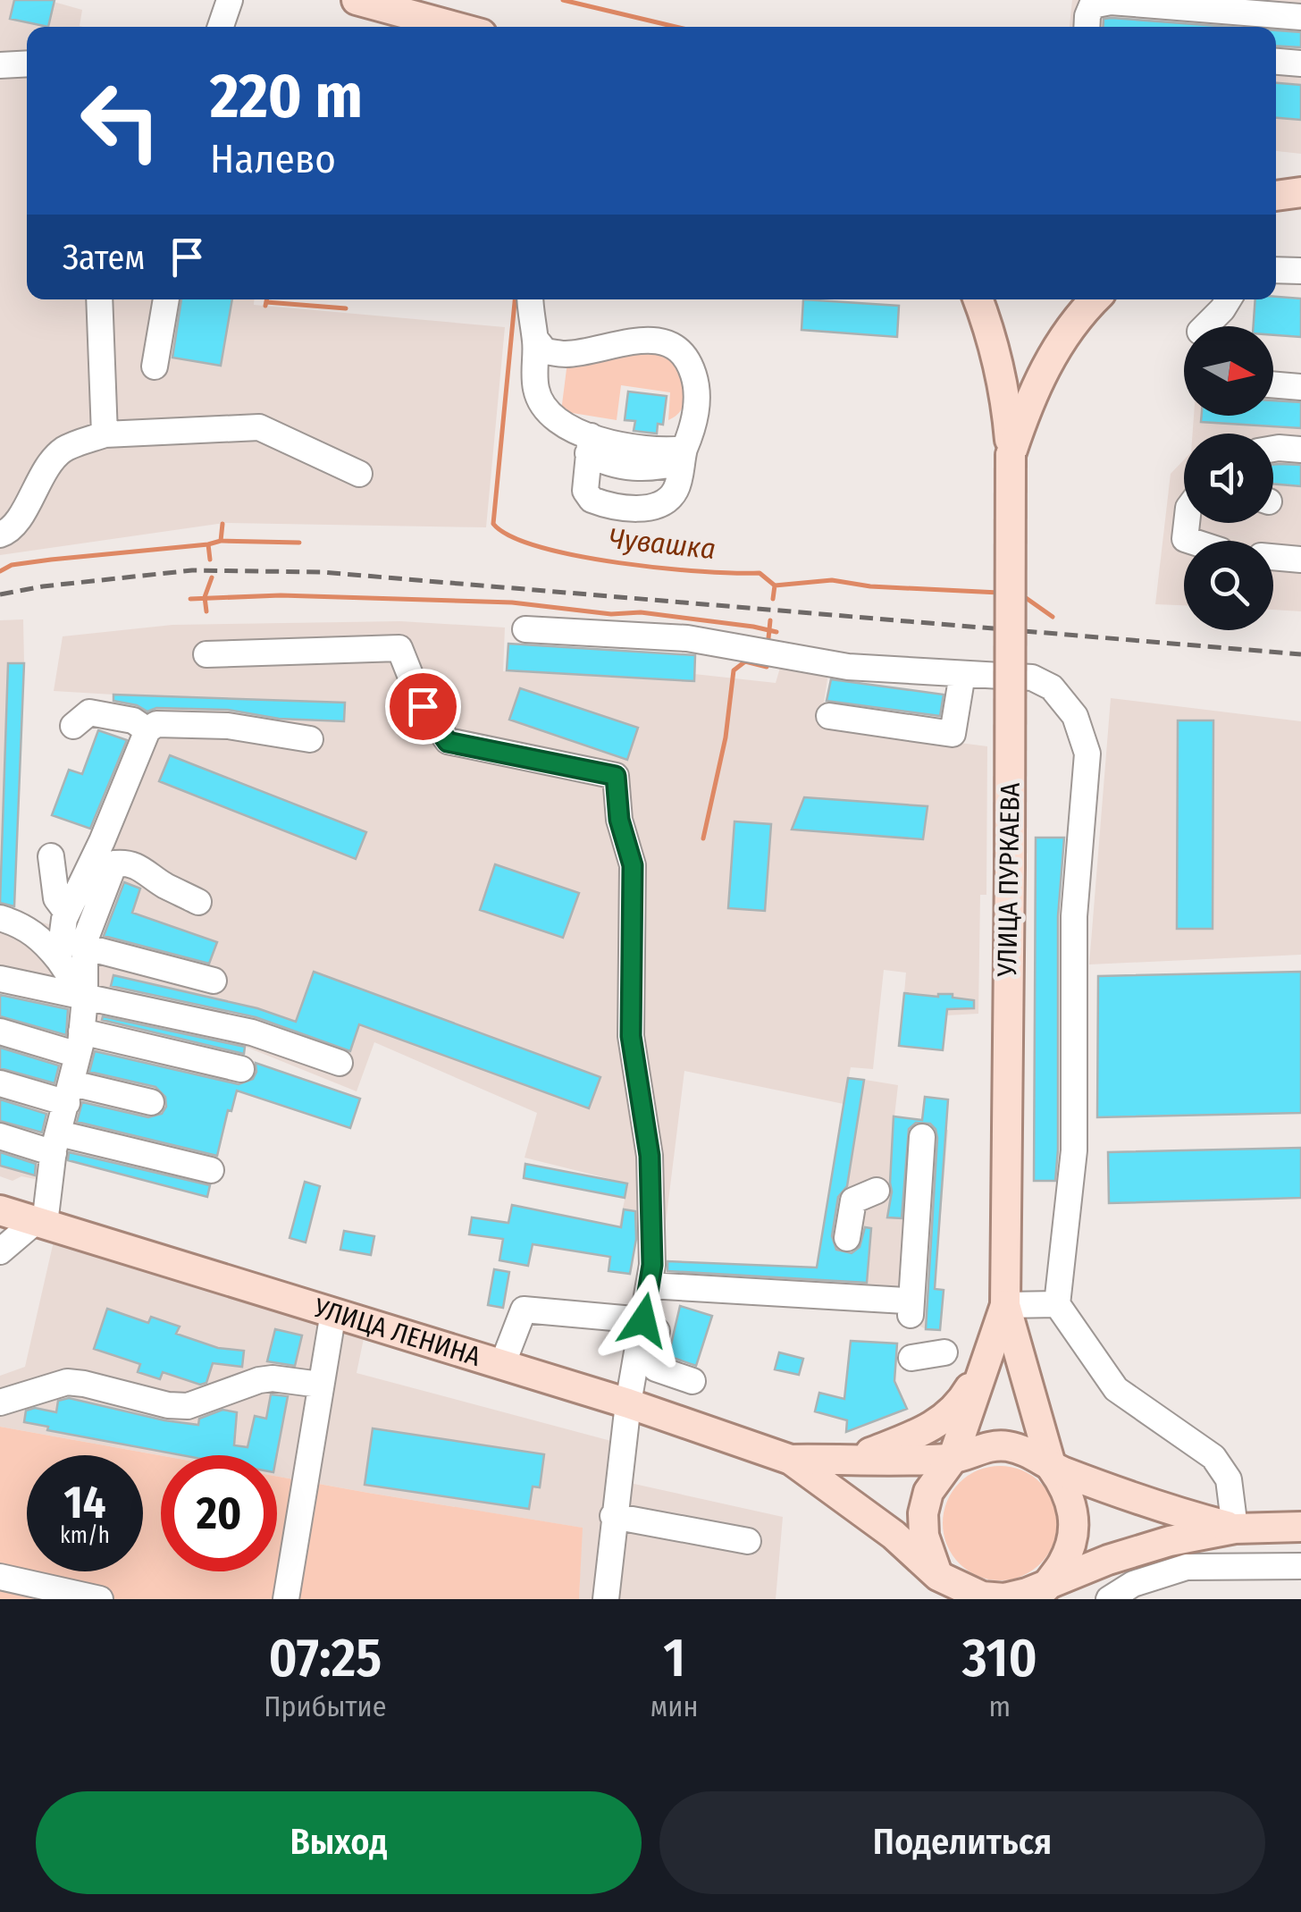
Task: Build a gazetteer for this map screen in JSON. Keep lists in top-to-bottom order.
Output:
{
  "streets": {
    "main road": ["УЛИЦА ПУРКАЕВА", "УЛИЦА ЛЕНИНА"]
  },
  "water": ["Чувашка"],
  "north": "right",
  "page": {
    "turn": ["220 m", "Налево"],
    "then": "Затем",
    "speed": "14 km/h",
    "limit": "20",
    "eta": [
      "07:25",
      "Прибытие",
      "1",
      "мин",
      "310",
      "m"
    ],
    "buttons": ["Выход", "Поделиться"]
  }
}
